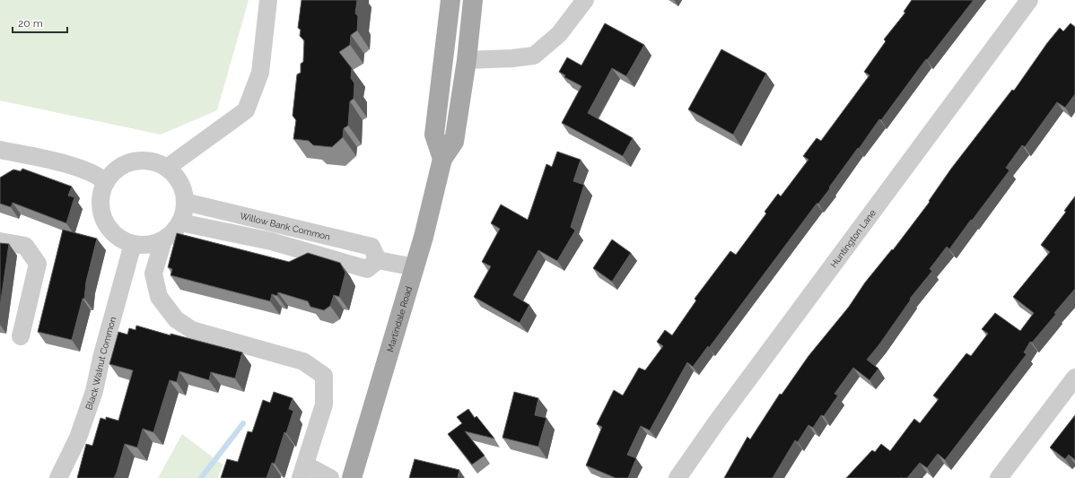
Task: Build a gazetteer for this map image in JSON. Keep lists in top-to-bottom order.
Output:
{
  "streets": {
    "main road": ["Martindale Road"],
    "street": ["Willow Bank Common", "Huntington Lane", "Black Walnut Common"]
  },
  "crossings": [
    ["Willow Bank Common", "Black Walnut Common"]
  ],
  "scale_bar": "20 m"
}
